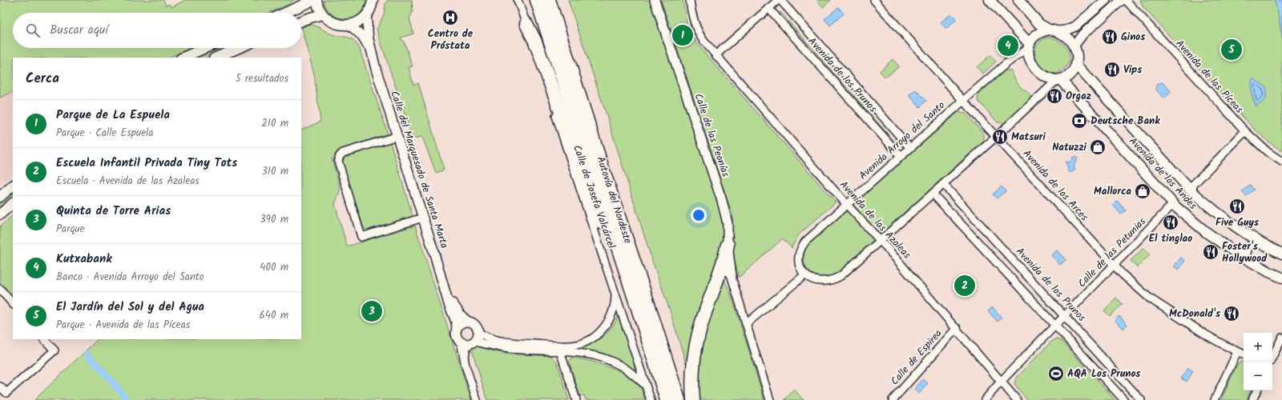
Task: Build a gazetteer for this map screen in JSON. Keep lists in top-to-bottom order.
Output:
{
  "streets": {
    "highway": ["Autovía del Nordeste"],
    "main road": ["Avenida de los Andes"],
    "street": [
      "Avenida de los Prunos",
      "Avenida de las Píceas",
      "Calle de las Peonías",
      "Avenida Arroyo del Santo",
      "Calle del Marquesado de Santa Marta",
      "Avenida de los Arces",
      "Calle de Josefa Valcárcel",
      "Avenida de las Azaleas",
      "Calle de las Petunias",
      "Calle de Espirea"
    ]
  },
  "crossings": [
    ["Avenida de los Prunos", "Avenida Arroyo del Santo"],
    ["Avenida de los Prunos", "Calle de las Petunias"],
    ["Avenida Arroyo del Santo", "Avenida de los Andes"],
    ["Avenida Arroyo del Santo", "Avenida de los Arces"],
    ["Avenida Arroyo del Santo", "Avenida de las Azaleas"],
    ["Avenida de los Andes", "Calle de las Petunias"],
    ["Avenida de los Arces", "Calle de las Petunias"],
    ["Avenida de las Azaleas", "Calle de las Petunias"],
    ["Avenida de las Azaleas", "Calle de Espirea"]
  ],
  "places": {
    "hospital": ["Centro de Próstata"],
    "restaurant": [
      "Ginos",
      "Vips",
      "Orgaz",
      "Matsuri",
      "Five Guys",
      "El tinglao",
      "Foster's Hollywood",
      "McDonald's"
    ],
    "bank": ["Deutsche Bank"],
    "shop": ["Natuzzi", "Mallorca"],
    "sports": ["AQA Los Prunos"]
  },
  "page": {
    "search": "Buscar aquí",
    "pins": [
      "1",
      "4",
      "5",
      "2",
      "3"
    ],
    "heading": ["Cerca", "5 resultados"],
    "list": [
      {
        "mark": "1",
        "name": "Parque de La Espuela",
        "note": "Parque · Calle Espuela",
        "value": "210 m"
      },
      {
        "mark": "2",
        "name": "Escuela Infantil Privada Tiny Tots",
        "note": "Escuela · Avenida de las Azaleas",
        "value": "310 m"
      },
      {
        "mark": "3",
        "name": "Quinta de Torre Arias",
        "note": "Parque",
        "value": "390 m"
      },
      {
        "mark": "4",
        "name": "Kutxabank",
        "note": "Banco · Avenida Arroyo del Santo",
        "value": "400 m"
      },
      {
        "mark": "5",
        "name": "El Jardín del Sol y del Agua",
        "note": "Parque · Avenida de las Píceas",
        "value": "640 m"
      }
    ],
    "map_buttons": ["+", "−"]
  }
}
